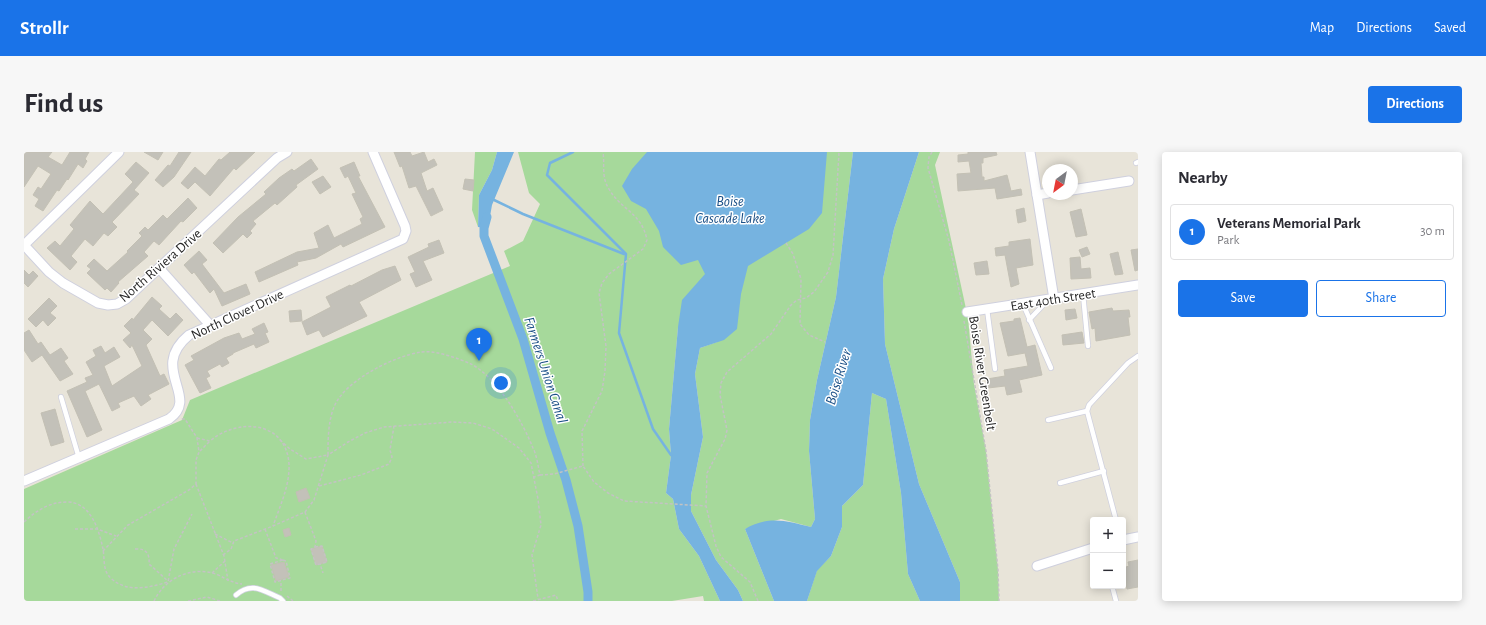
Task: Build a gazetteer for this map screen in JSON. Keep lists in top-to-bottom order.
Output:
{
  "streets": {
    "street": ["North Riviera Drive", "East 40th Street", "North Clover Drive"],
    "path": ["Boise River Greenbelt"]
  },
  "crossings": [
    ["East 40th Street", "Boise River Greenbelt"]
  ],
  "water": ["Boise Cascade Lake", "Farmers Union Canal", "Boise River"],
  "north": "bottom left",
  "page": {
    "header": "Strollr",
    "nav": ["Map", "Directions", "Saved"],
    "buttons": [
      "Directions",
      ["Save", "Share"]
    ],
    "title": "Find us",
    "heading": "Nearby",
    "list": [
      {
        "mark": "1",
        "name": "Veterans Memorial Park",
        "note": "Park",
        "value": "30 m"
      }
    ],
    "pins": "1",
    "map_buttons": ["+", "−"]
  }
}
